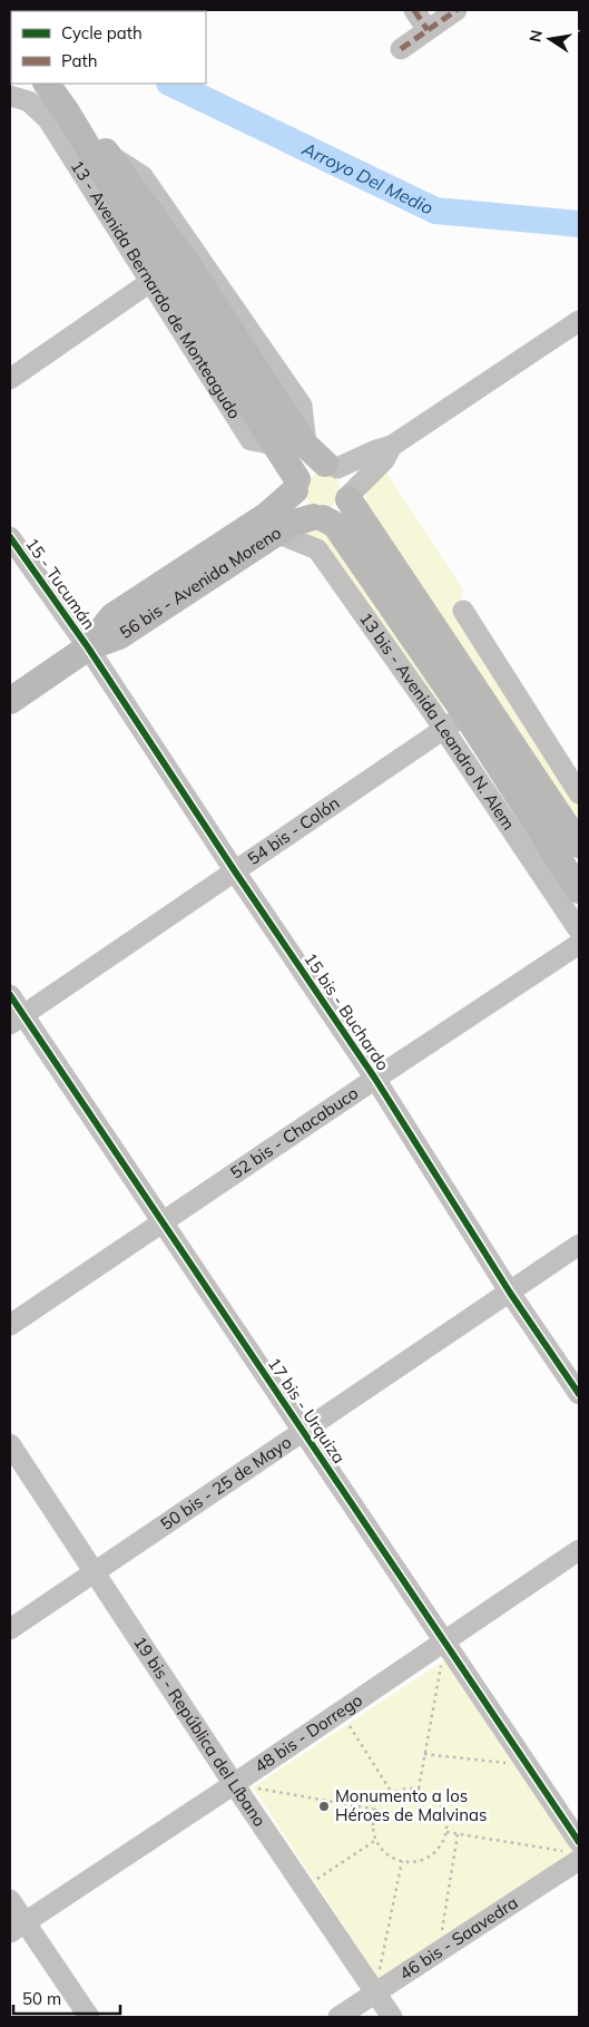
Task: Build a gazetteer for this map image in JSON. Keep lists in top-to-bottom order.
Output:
{
  "streets": {
    "main road": ["13 - Avenida Bernardo de Monteagudo", "56 bis - Avenida Moreno", "13 bis - Avenida Leandro N. Alem"],
    "street": [
      "15 - Tucumán",
      "54 bis - Colón",
      "15 bis - Buchardo",
      "52 bis - Chacabuco",
      "17 bis - Urquiza",
      "50 bis - 25 de Mayo",
      "19 bis - República del Líbano",
      "48 bis - Dorrego",
      "46 bis - Saavedra"
    ]
  },
  "crossings": [
    ["13 - Avenida Bernardo de Monteagudo", "56 bis - Avenida Moreno"],
    ["13 - Avenida Bernardo de Monteagudo", "13 bis - Avenida Leandro N. Alem"],
    ["56 bis - Avenida Moreno", "15 - Tucumán"],
    ["56 bis - Avenida Moreno", "13 bis - Avenida Leandro N. Alem"],
    ["56 bis - Avenida Moreno", "15 bis - Buchardo"],
    ["15 - Tucumán", "15 bis - Buchardo"],
    ["13 bis - Avenida Leandro N. Alem", "54 bis - Colón"],
    ["54 bis - Colón", "15 bis - Buchardo"],
    ["54 bis - Colón", "17 bis - Urquiza"],
    ["15 bis - Buchardo", "52 bis - Chacabuco"],
    ["15 bis - Buchardo", "50 bis - 25 de Mayo"],
    ["52 bis - Chacabuco", "17 bis - Urquiza"],
    ["17 bis - Urquiza", "50 bis - 25 de Mayo"],
    ["17 bis - Urquiza", "48 bis - Dorrego"],
    ["17 bis - Urquiza", "46 bis - Saavedra"],
    ["50 bis - 25 de Mayo", "19 bis - República del Líbano"],
    ["19 bis - República del Líbano", "48 bis - Dorrego"],
    ["19 bis - República del Líbano", "46 bis - Saavedra"]
  ],
  "water": ["Arroyo Del Medio"],
  "places": ["Monumento a los Héroes de Malvinas"],
  "legend": ["Cycle path", "Path"],
  "scale_bar": "50 m",
  "north": "left"
}
